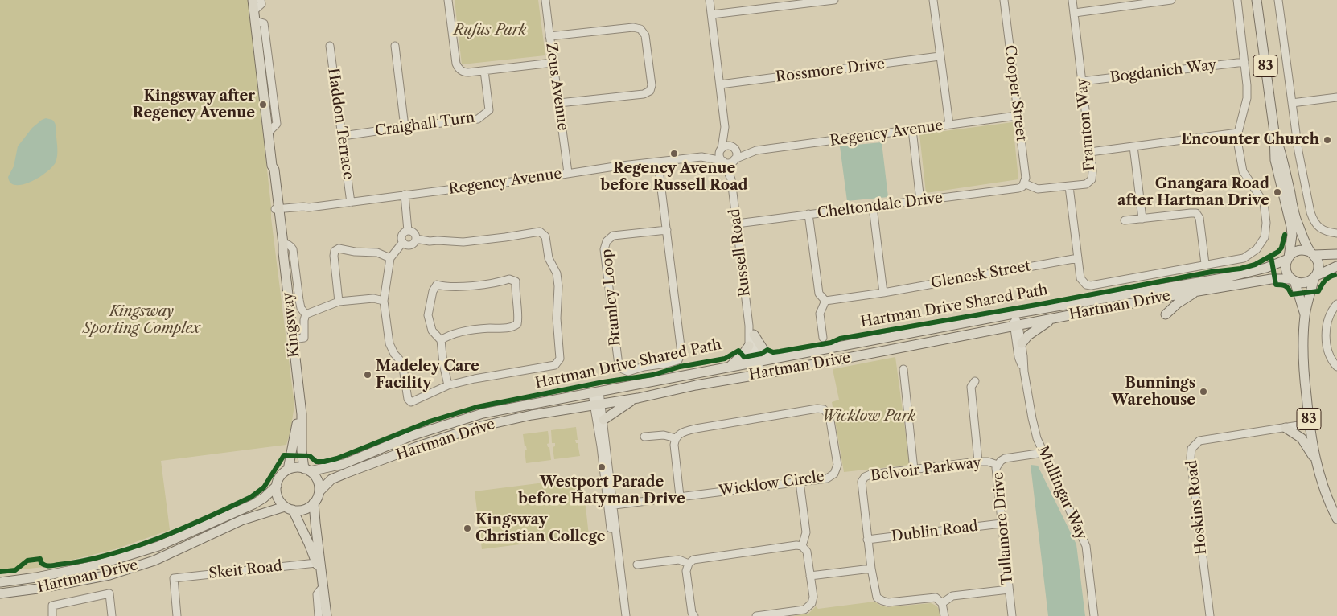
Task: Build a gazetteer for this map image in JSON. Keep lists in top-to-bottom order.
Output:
{
  "streets": {
    "main road": ["83", "Hartman Drive", "Kingsway"],
    "street": [
      "Rossmore Drive",
      "Bogdanich Way",
      "Zeus Avenue",
      "Cooper Street",
      "Haddon Terrace",
      "Craighall Turn",
      "Framton Way",
      "Regency Avenue",
      "Cheltondale Drive",
      "Russell Road",
      "Glenesk Street",
      "Bramley Loop",
      "Belvoir Parkway",
      "Wicklow Circle",
      "Mullingar Way",
      "Hoskins Road",
      "Tullamore Drive",
      "Dublin Road",
      "Skeit Road"
    ],
    "cycle path": ["Hartman Drive Shared Path"]
  },
  "crossings": [
    ["83", "Hartman Drive"],
    ["83", "Hoskins Road"],
    ["Bogdanich Way", "Framton Way"],
    ["Zeus Avenue", "Regency Avenue"],
    ["Cooper Street", "Framton Way"],
    ["Cooper Street", "Regency Avenue"],
    ["Cooper Street", "Cheltondale Drive"],
    ["Haddon Terrace", "Craighall Turn"],
    ["Haddon Terrace", "Regency Avenue"],
    ["Framton Way", "Cheltondale Drive"],
    ["Regency Avenue", "Russell Road"],
    ["Regency Avenue", "Bramley Loop"],
    ["Regency Avenue", "Kingsway"],
    ["Cheltondale Drive", "Russell Road"],
    ["Russell Road", "Hartman Drive"],
    ["Hartman Drive", "Kingsway"],
    ["Hartman Drive", "Mullingar Way"],
    ["Belvoir Parkway", "Tullamore Drive"],
    ["Belvoir Parkway", "Dublin Road"],
    ["Mullingar Way", "Tullamore Drive"],
    ["Tullamore Drive", "Dublin Road"]
  ],
  "parks": ["Rufus Park", "Kingsway Sporting Complex", "Wicklow Park"],
  "places": [
    "Kingsway after Regency Avenue",
    "Encounter Church",
    "Regency Avenue before Russell Road",
    "Gnangara Road after Hartman Drive",
    "Madeley Care Facility",
    "Bunnings Warehouse",
    "Westport Parade before Hatyman Drive",
    "Kingsway Christian College"
  ]
}
